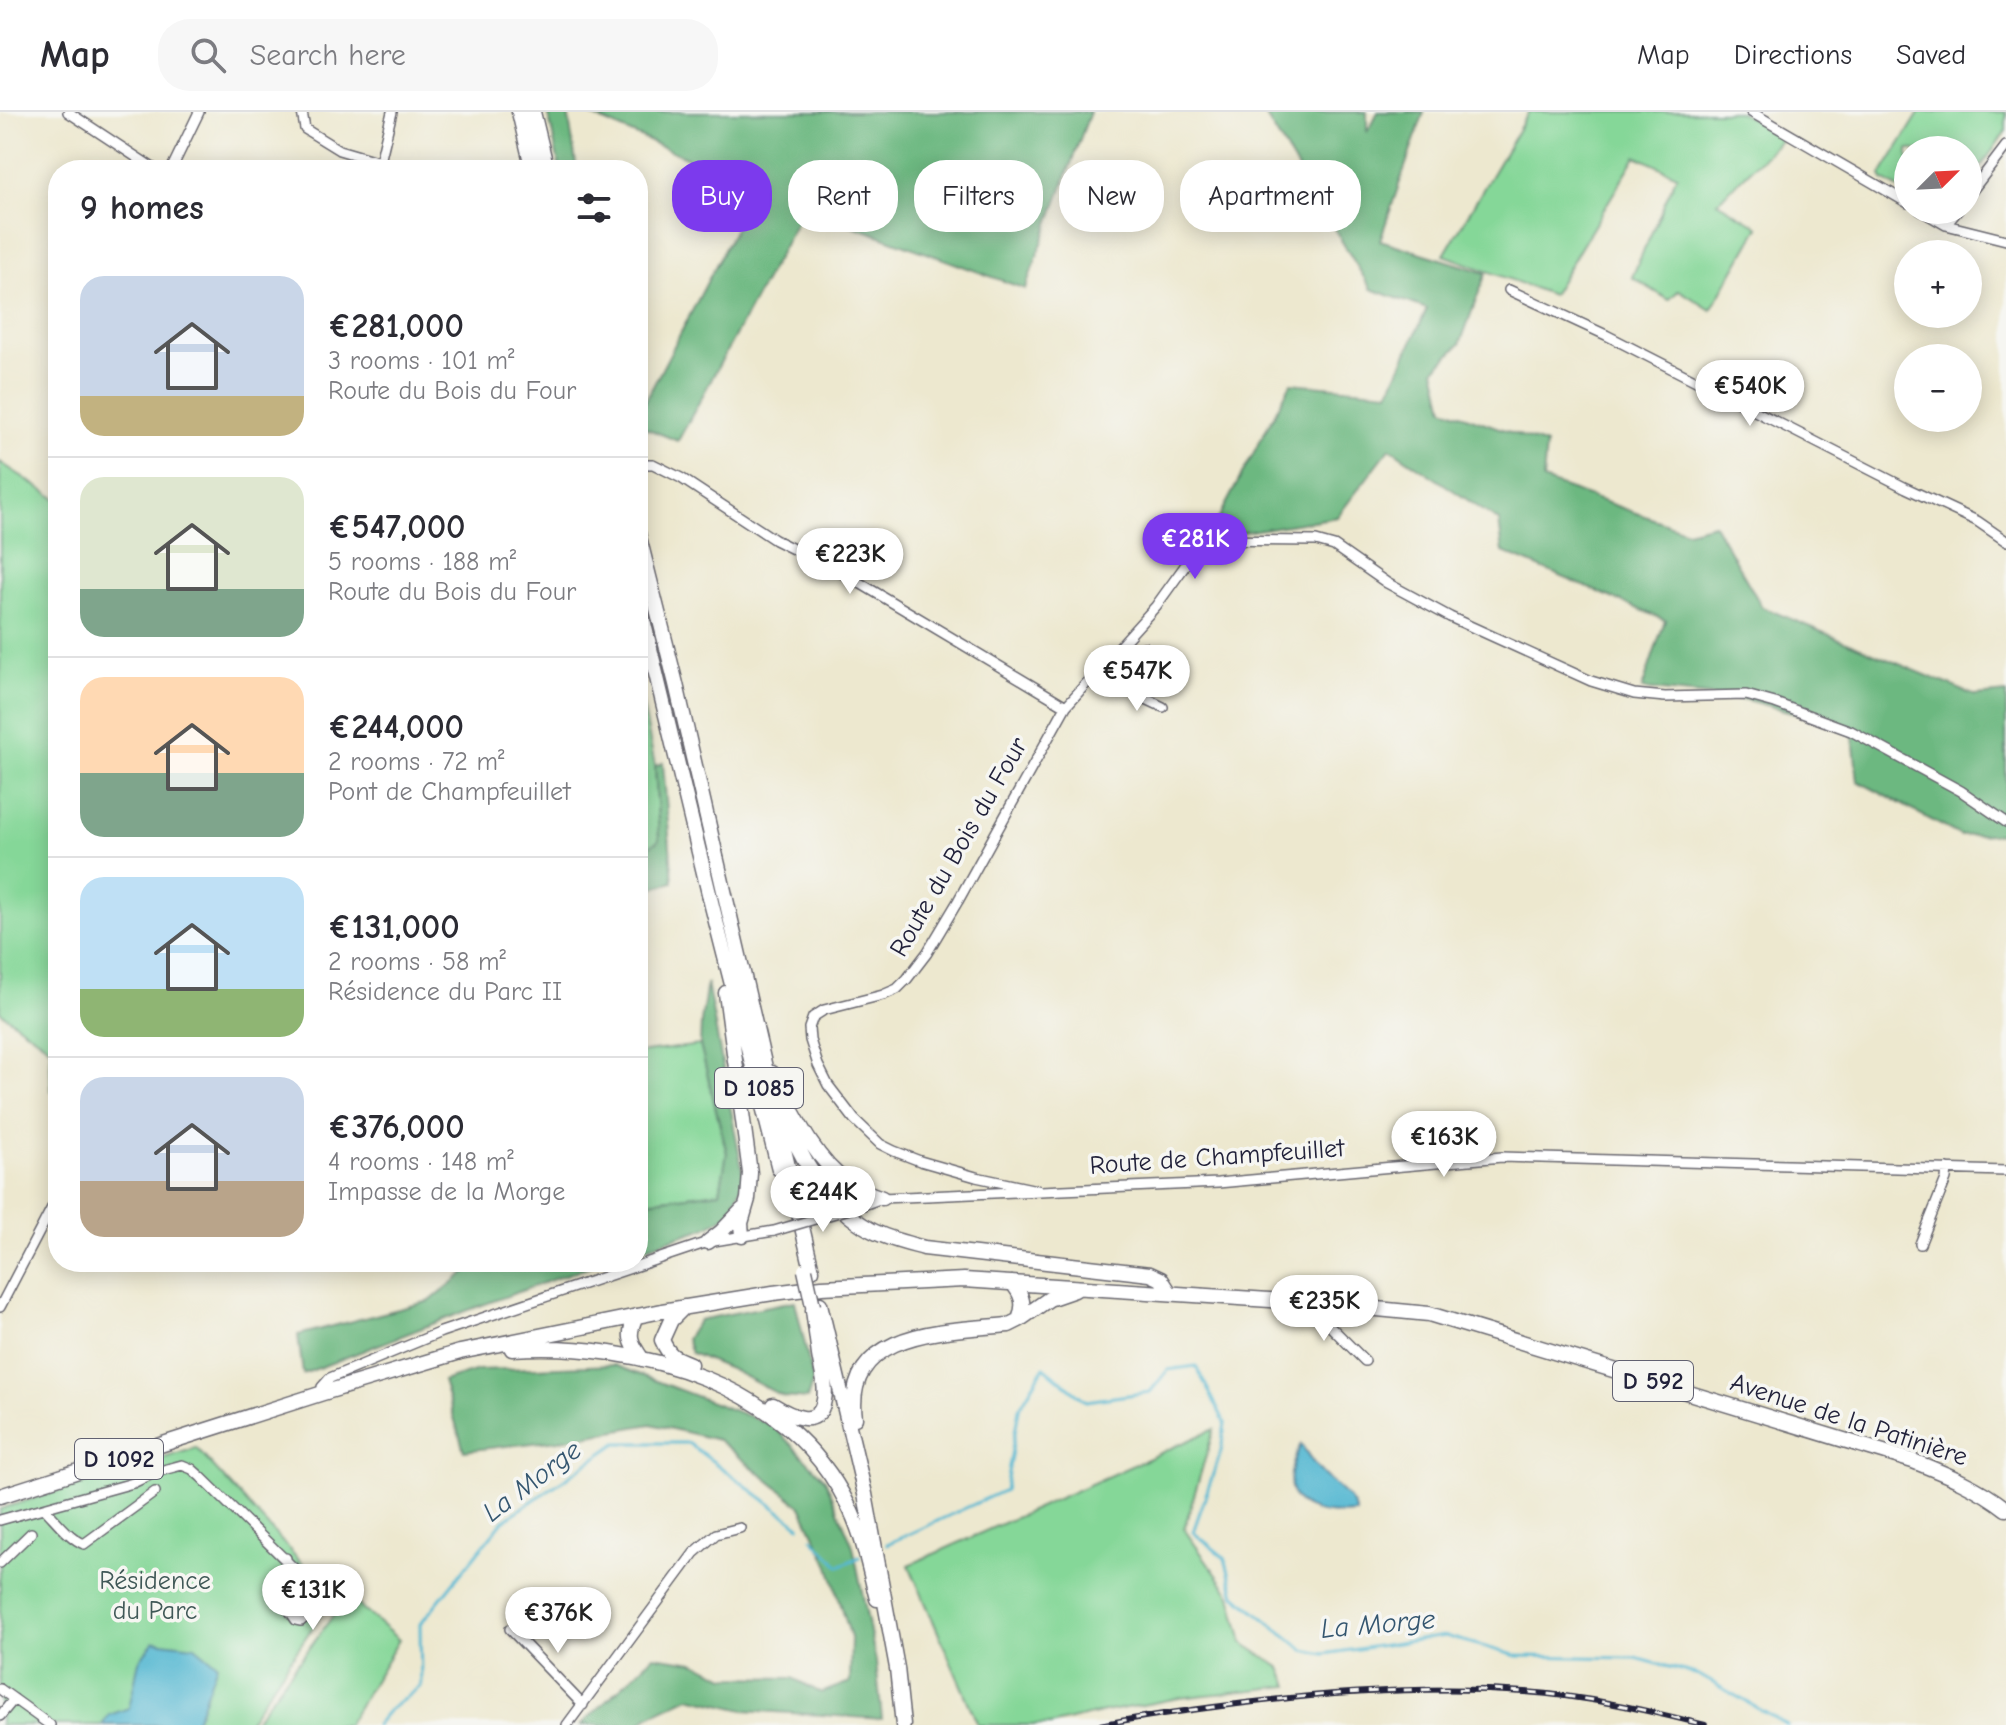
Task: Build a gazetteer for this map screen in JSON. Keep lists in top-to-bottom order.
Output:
{
  "streets": {
    "main road": [
      "D 1085",
      "D 592",
      "Avenue de la Patinière",
      "D 1092"
    ],
    "street": ["Route du Bois du Four", "Route de Champfeuillet"]
  },
  "crossings": [
    ["Route du Bois du Four", "Route de Champfeuillet"],
    ["Route de Champfeuillet", "D 1092"],
    ["D 592", "Avenue de la Patinière"],
    ["D 592", "D 1092"]
  ],
  "water": ["La Morge"],
  "parks": ["Résidence du Parc"],
  "north": "top right",
  "page": {
    "header": "Map",
    "search": "Search here",
    "nav": ["Map", "Directions", "Saved"],
    "map_buttons": ["+", "−"],
    "chip": [
      "Buy",
      "Rent",
      "Filters",
      "New",
      "Apartment"
    ],
    "heading": "9 homes",
    "list": [
      {
        "name": "€281,000",
        "note": "3 rooms · 101 m² · Route du Bois du Four"
      },
      {
        "name": "€547,000",
        "note": "5 rooms · 188 m² · Route du Bois du Four"
      },
      {
        "name": "€244,000",
        "note": "2 rooms · 72 m² · Pont de Champfeuillet"
      },
      {
        "name": "€131,000",
        "note": "2 rooms · 58 m² · Résidence du Parc II"
      },
      {
        "name": "€376,000",
        "note": "4 rooms · 148 m² · Impasse de la Morge"
      }
    ],
    "price": [
      "€540K",
      "€281K",
      "€223K",
      "€547K",
      "€163K",
      "€244K",
      "€235K",
      "€131K",
      "€376K"
    ]
  }
}
